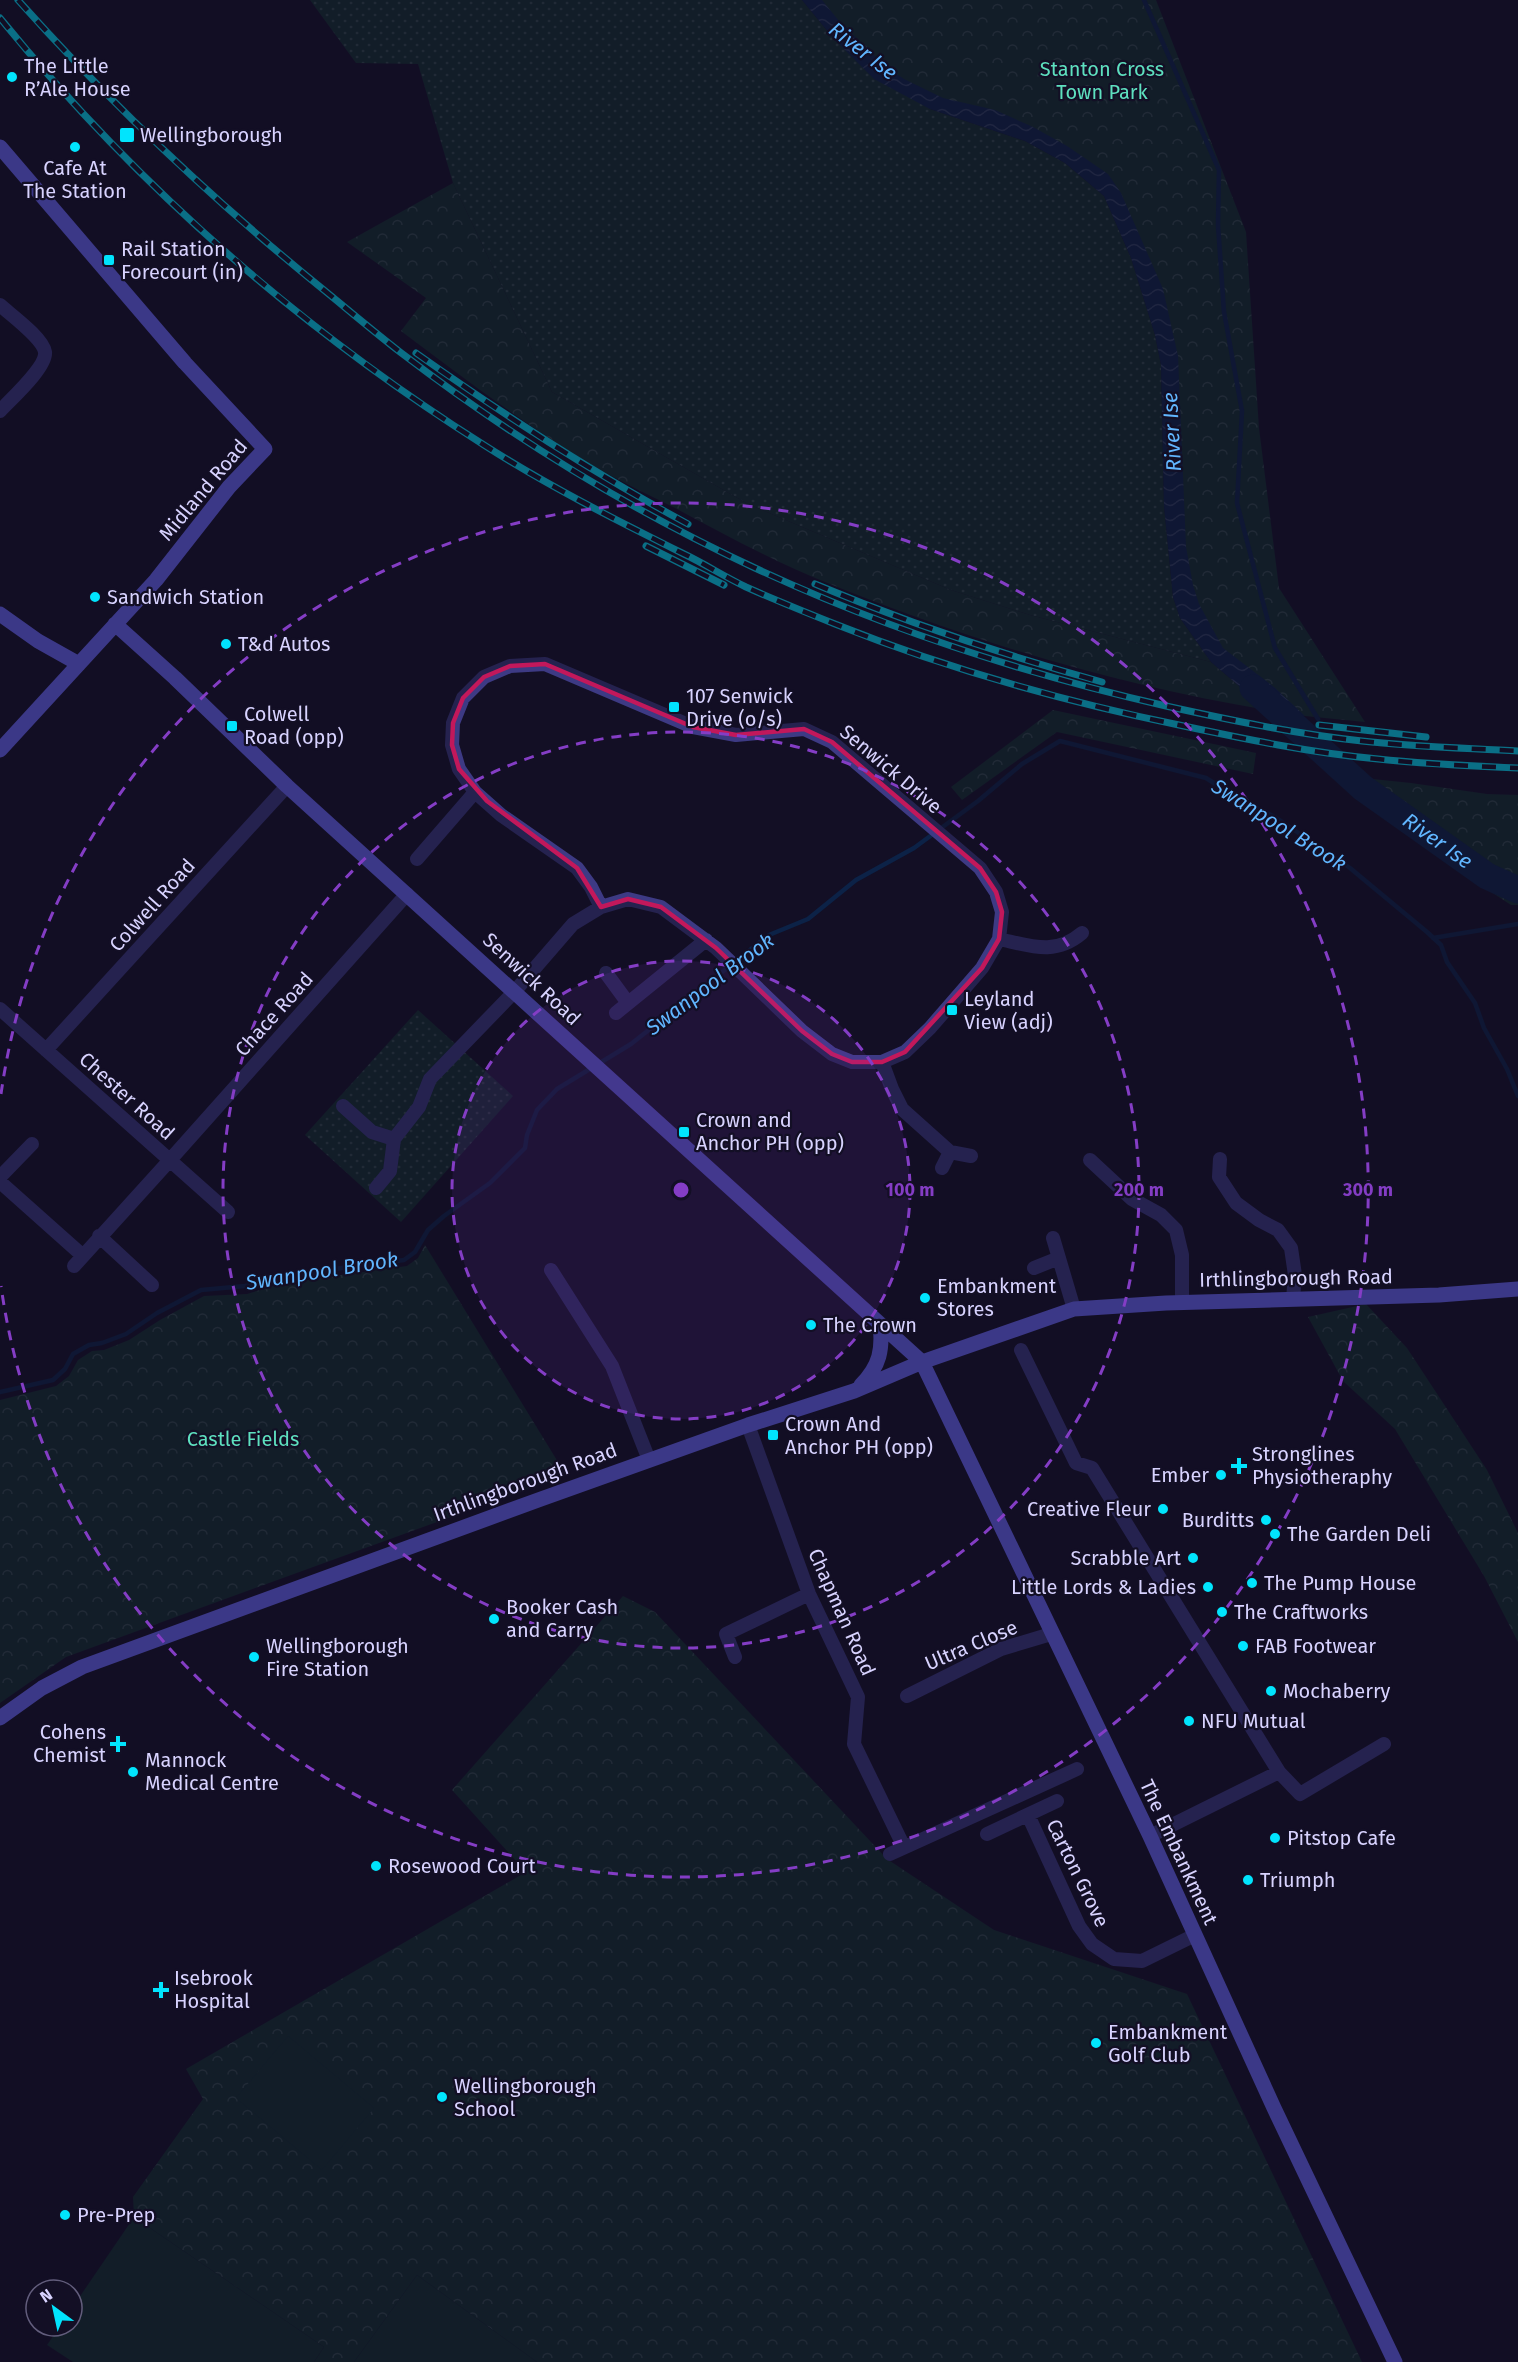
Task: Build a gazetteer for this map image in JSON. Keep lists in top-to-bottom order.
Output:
{
  "streets": {
    "main road": [
      "Midland Road",
      "Senwick Road",
      "Irthlingborough Road",
      "The Embankment"
    ],
    "street": [
      "Senwick Drive",
      "Colwell Road",
      "Chace Road",
      "Chester Road",
      "Chapman Road",
      "Ultra Close",
      "Carton Grove"
    ]
  },
  "crossings": [
    ["Midland Road", "Senwick Road"],
    ["Senwick Drive", "Senwick Road"],
    ["Colwell Road", "Senwick Road"],
    ["Colwell Road", "Chester Road"],
    ["Senwick Road", "Chace Road"],
    ["Senwick Road", "Irthlingborough Road"],
    ["Senwick Road", "The Embankment"],
    ["Chace Road", "Chester Road"],
    ["Irthlingborough Road", "Chapman Road"],
    ["Irthlingborough Road", "The Embankment"],
    ["Ultra Close", "The Embankment"],
    ["The Embankment", "Carton Grove"]
  ],
  "water": ["River Ise", "Swanpool Brook"],
  "parks": ["Stanton Cross Town Park", "Castle Fields"],
  "places": {
    "other": [
      "The Little R’Ale House",
      "Cafe At The Station",
      "Sandwich Station",
      "T&d Autos",
      "Embankment Stores",
      "The Crown",
      "Ember",
      "Creative Fleur",
      "Burditts",
      "The Garden Deli",
      "Scrabble Art",
      "The Pump House",
      "Little Lords & Ladies",
      "The Craftworks",
      "Booker Cash and Carry",
      "FAB Footwear",
      "Wellingborough Fire Station",
      "Mochaberry",
      "NFU Mutual",
      "Mannock Medical Centre",
      "Pitstop Cafe",
      "Rosewood Court",
      "Triumph",
      "Embankment Golf Club",
      "Wellingborough School",
      "Pre-Prep"
    ],
    "transit": [
      "Wellingborough",
      "Rail Station Forecourt (in)",
      "107 Senwick Drive (o/s)",
      "Colwell Road (opp)",
      "Leyland View (adj)",
      "Crown and Anchor PH (opp)",
      "Crown And Anchor PH (opp)"
    ],
    "health": ["Stronglines Physiotheraphy", "Cohens Chemist", "Isebrook Hospital"]
  },
  "north": "top left",
  "rings": ["100 m", "200 m", "300 m"]
}
